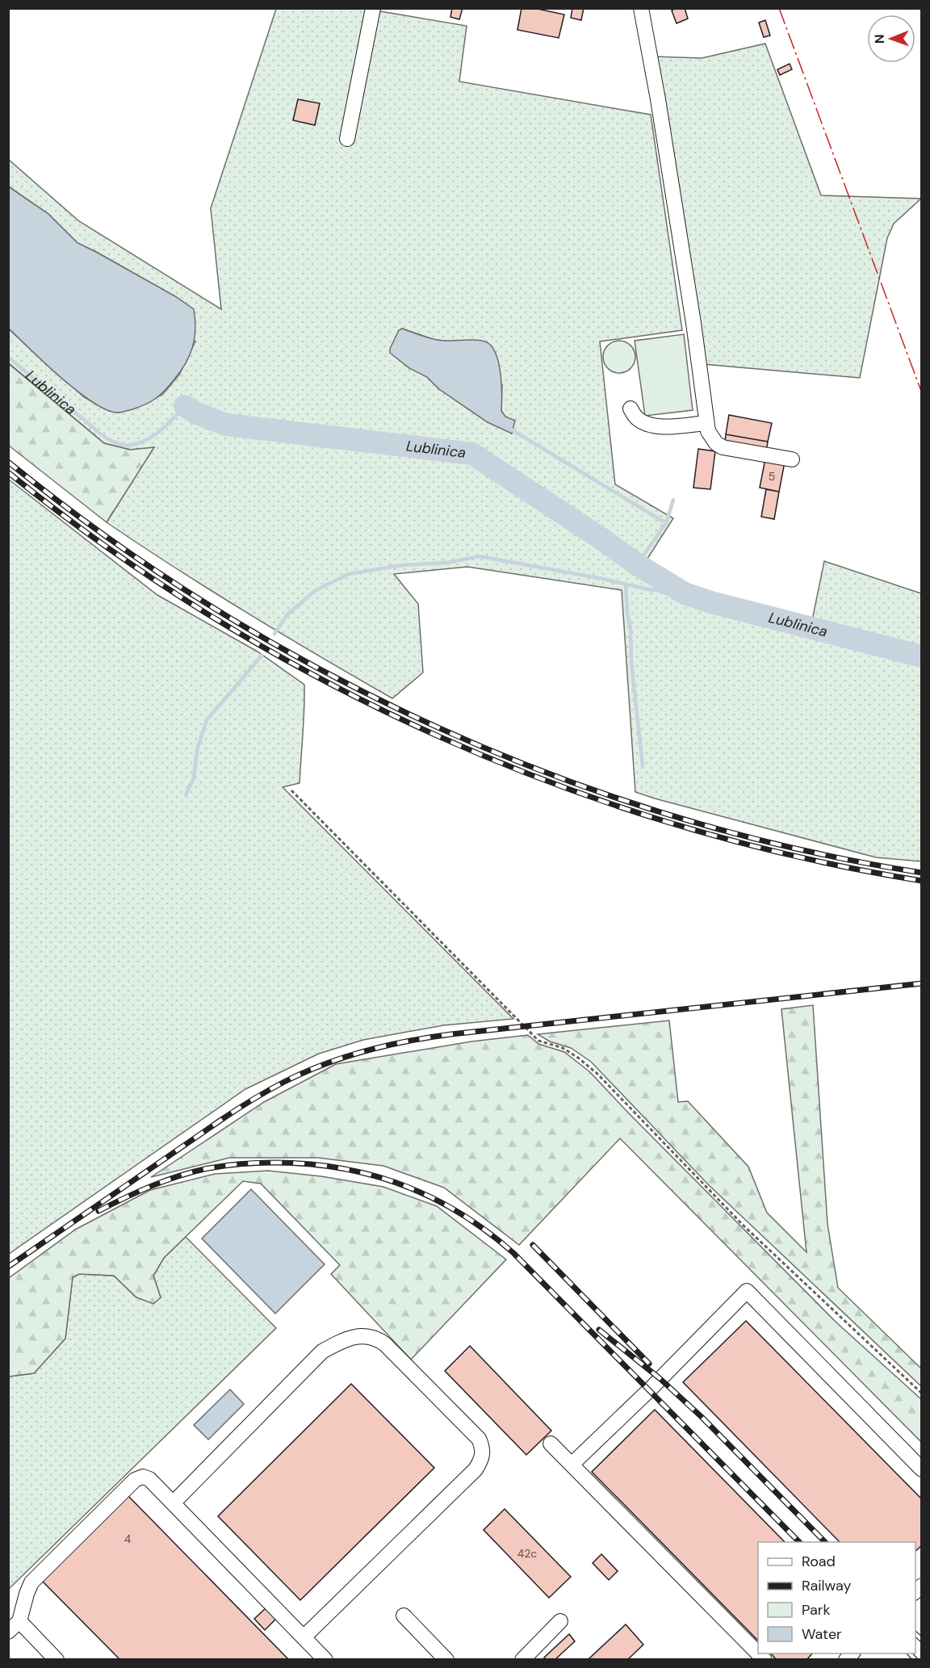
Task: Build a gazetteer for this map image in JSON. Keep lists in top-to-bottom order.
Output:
{
  "water": ["Lublinica"],
  "house_numbers": ["5", "4", "42c"],
  "legend": [
    "Road",
    "Railway",
    "Park",
    "Water"
  ],
  "north": "left"
}
